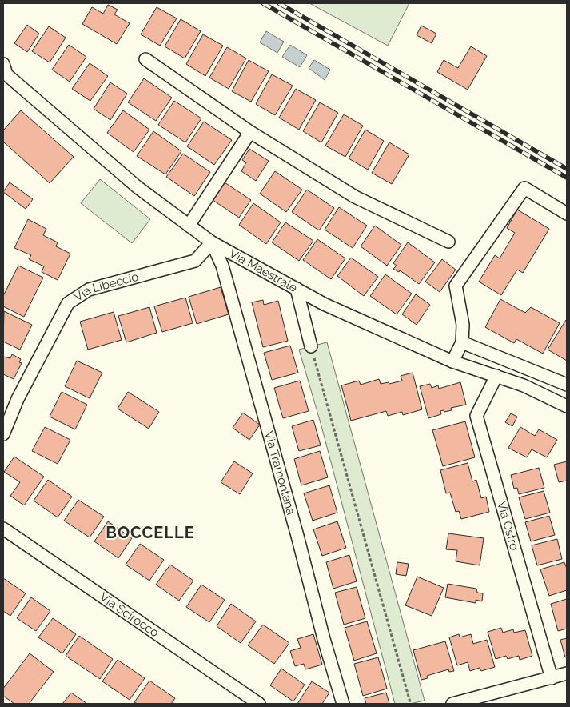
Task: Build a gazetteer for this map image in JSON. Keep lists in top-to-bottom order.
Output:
{
  "streets": {
    "street": [
      "Via Maestrale",
      "Via Libeccio",
      "Via Tramontana",
      "Via Ostro",
      "Via Scirocco"
    ]
  },
  "crossings": [
    ["Via Maestrale", "Via Libeccio"],
    ["Via Maestrale", "Via Tramontana"],
    ["Via Maestrale", "Via Ostro"],
    ["Via Libeccio", "Via Tramontana"]
  ],
  "districts": ["BOCCELLE"]
}
